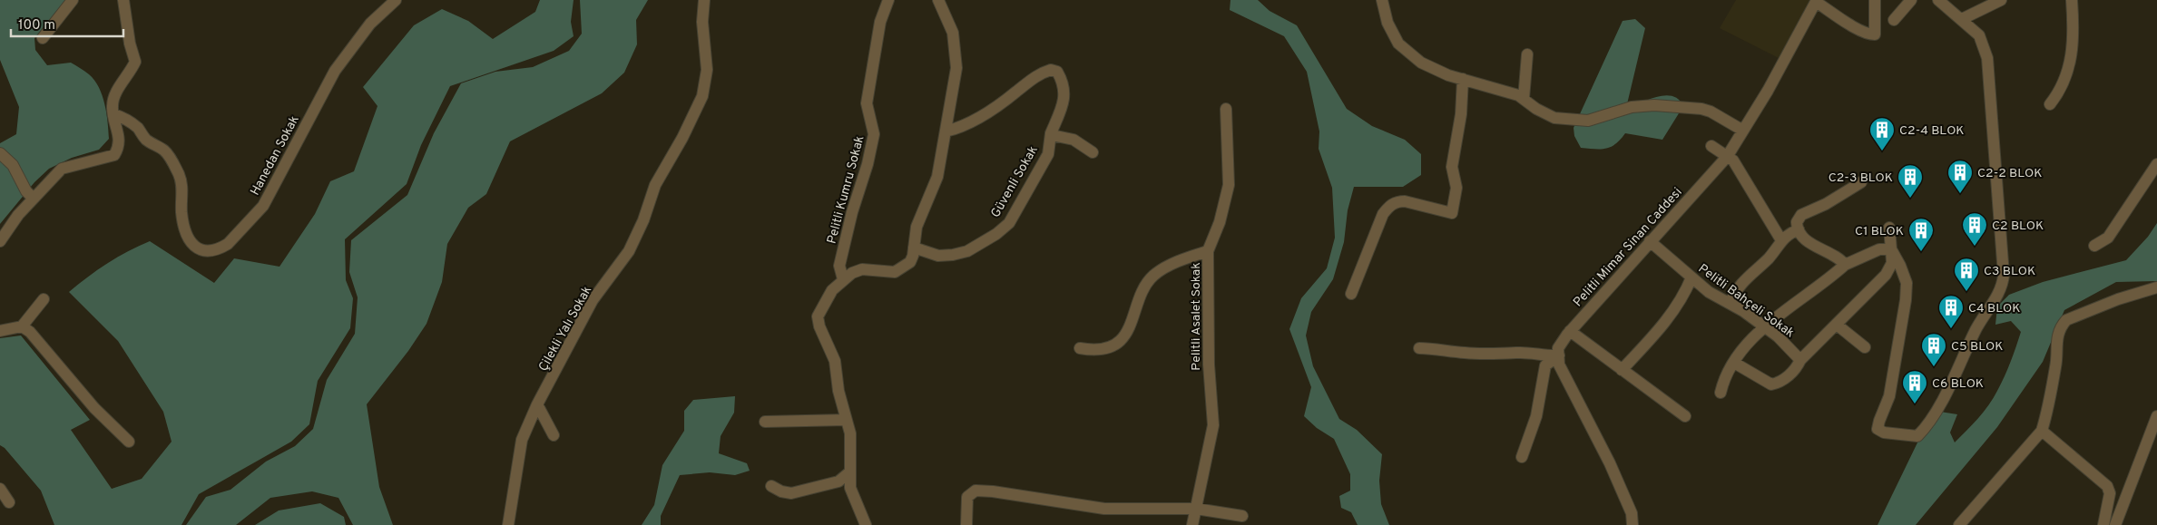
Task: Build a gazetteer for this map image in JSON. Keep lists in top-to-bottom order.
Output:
{
  "streets": {
    "street": [
      "Hanedan Sokak",
      "Güvenli Sokak",
      "Pelitli Kumru Sokak",
      "Pelitli Mimar Sinan Caddesi",
      "Pelitli Bahçeli Sokak",
      "Pelitli Asalet Sokak",
      "Çilekli Yalı Sokak"
    ]
  },
  "crossings": [
    ["Pelitli Mimar Sinan Caddesi", "Pelitli Bahçeli Sokak"]
  ],
  "places": {
    "building": [
      "C2-4 BLOK",
      "C2-2 BLOK",
      "C2-3 BLOK",
      "C2 BLOK",
      "C1 BLOK",
      "C3 BLOK",
      "C4 BLOK",
      "C5 BLOK",
      "C6 BLOK"
    ]
  },
  "scale_bar": "100 m"
}
